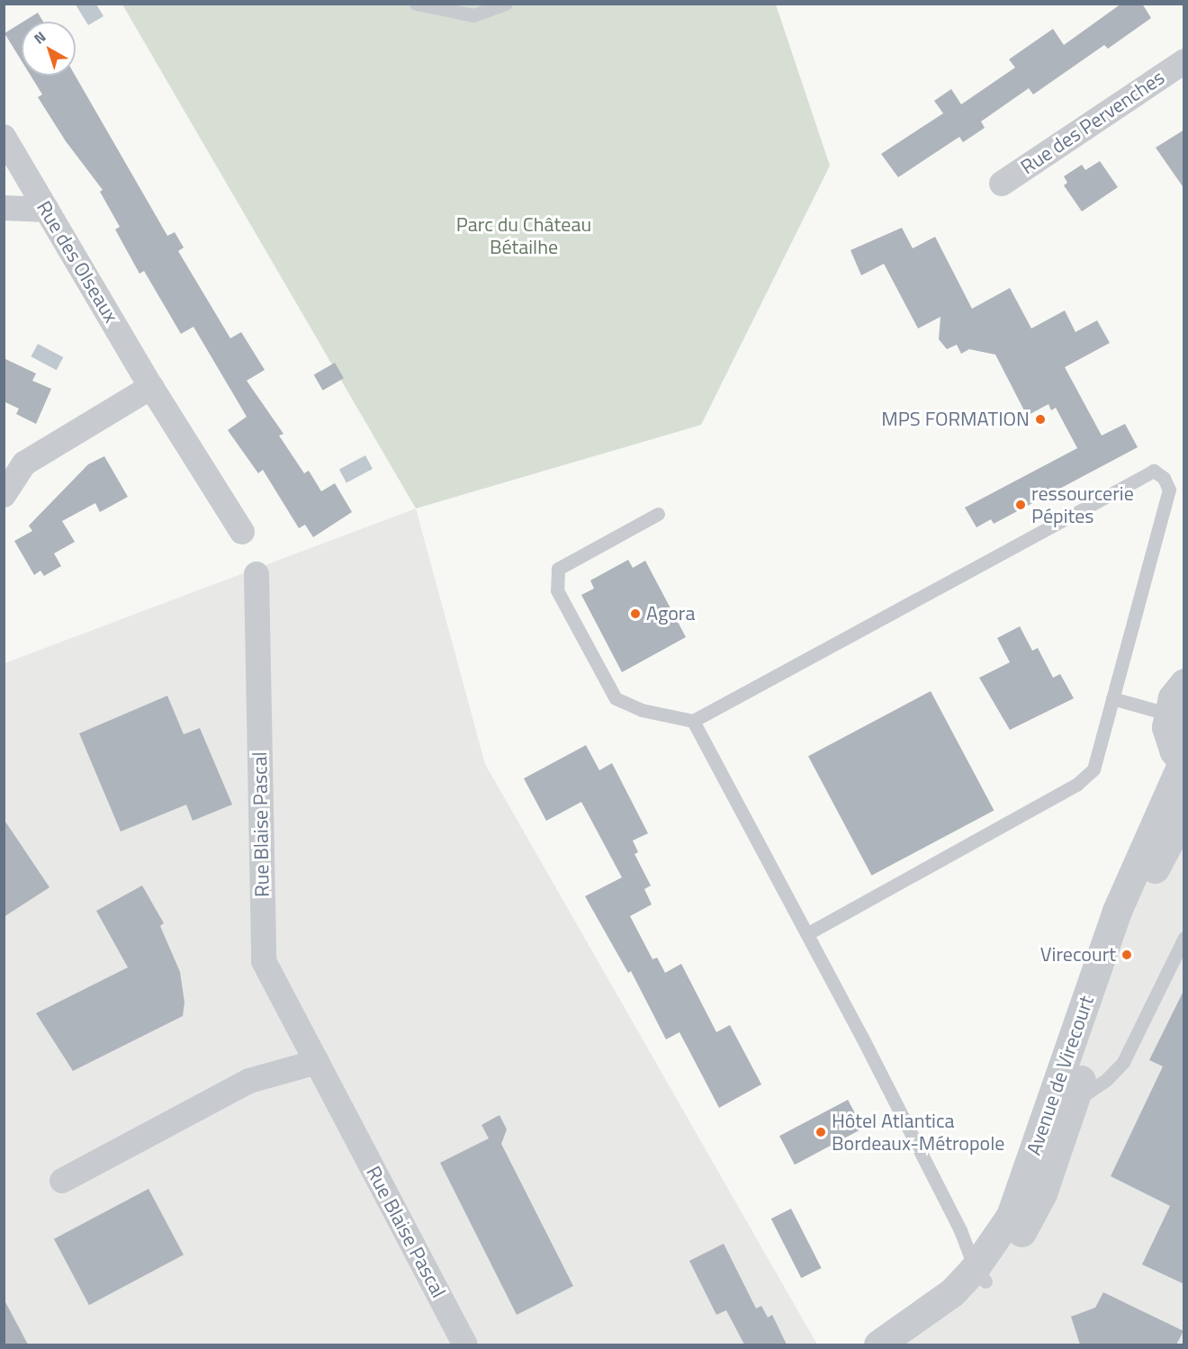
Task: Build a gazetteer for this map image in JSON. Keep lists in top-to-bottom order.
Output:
{
  "streets": {
    "street": [
      "Rue des Pervenches",
      "Rue des OIseaux",
      "Rue Blaise Pascal",
      "Avenue de Virecourt"
    ]
  },
  "parks": ["Parc du Château Bétailhe"],
  "places": [
    "MPS FORMATION",
    "ressourcerie Pépites",
    "Agora",
    "Virecourt",
    "Hôtel Atlantica Bordeaux-Métropole"
  ],
  "north": "top left"
}
